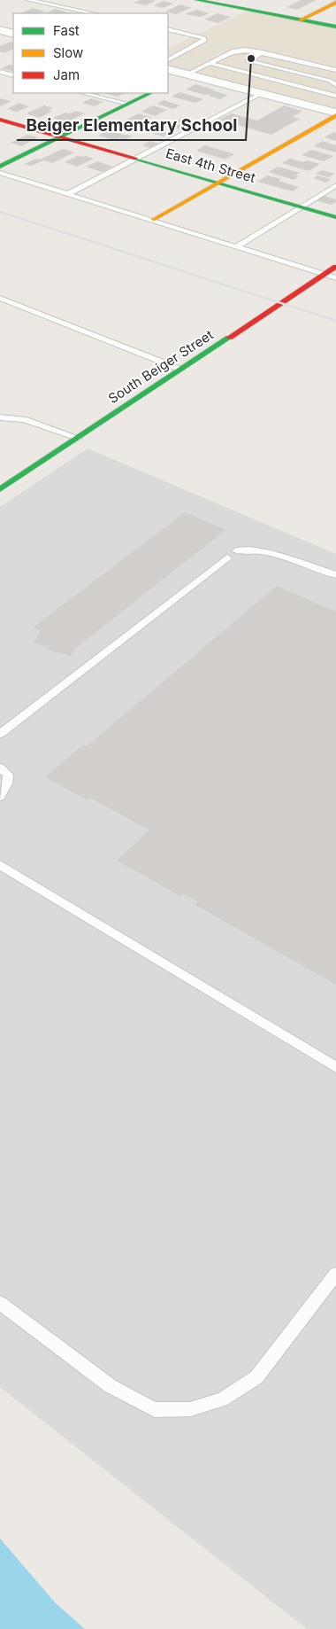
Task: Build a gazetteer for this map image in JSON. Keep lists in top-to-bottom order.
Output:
{
  "streets": {
    "street": ["East 4th Street", "South Beiger Street"]
  },
  "places": ["Beiger Elementary School"],
  "legend": ["Fast", "Slow", "Jam"]
}
